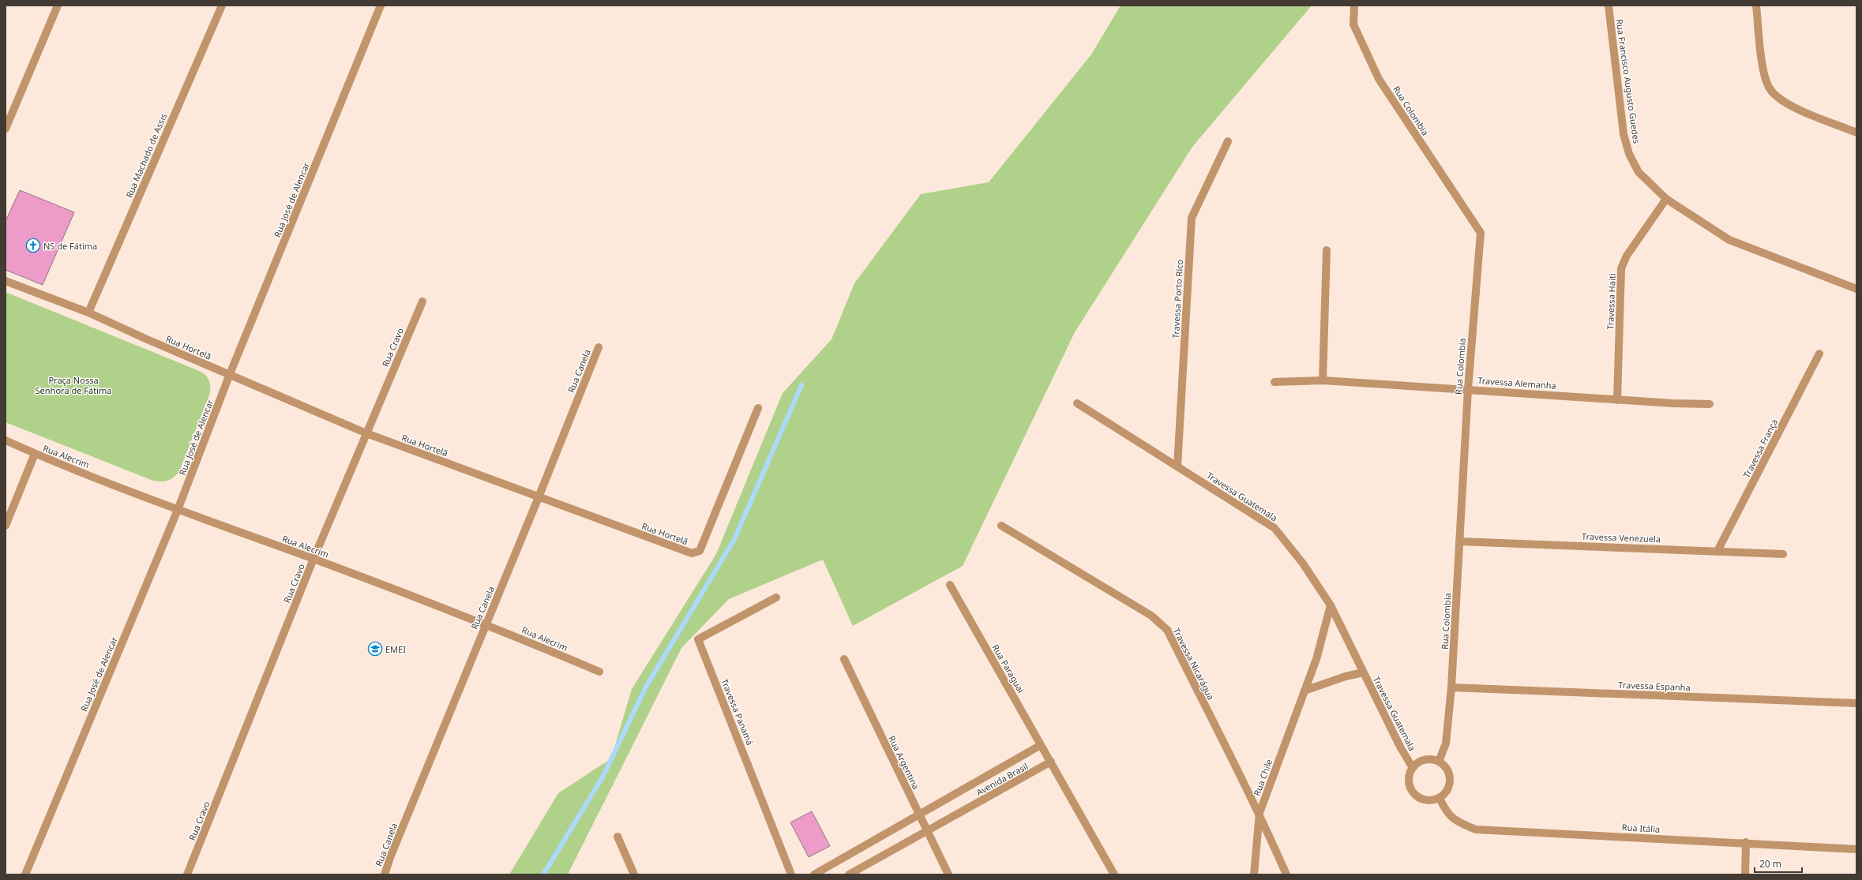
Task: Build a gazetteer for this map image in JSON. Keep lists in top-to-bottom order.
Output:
{
  "streets": {
    "street": [
      "Rua Francisco Augusto Guedes",
      "Rua Colombia",
      "Rua Machado de Assis",
      "Rua José de Alencar",
      "Travessa Porto Rico",
      "Travessa Haiti",
      "Rua Hortelã",
      "Rua Cravo",
      "Rua Canela",
      "Travessa Alemanha",
      "Travessa França",
      "Rua Alecrim",
      "Travessa Guatemala",
      "Travessa Venezuela",
      "Travessa Nicarágua",
      "Rua Paraguai",
      "Travessa Espanha",
      "Travessa Panamá",
      "Rua Argentina",
      "Rua Chile",
      "Avenida Brasil",
      "Rua Itália"
    ]
  },
  "crossings": [
    ["Rua Francisco Augusto Guedes", "Travessa Haiti"],
    ["Rua Colombia", "Travessa Alemanha"],
    ["Rua Colombia", "Travessa Guatemala"],
    ["Rua Colombia", "Travessa Venezuela"],
    ["Rua Colombia", "Travessa Espanha"],
    ["Rua Colombia", "Rua Itália"],
    ["Rua Machado de Assis", "Rua Hortelã"],
    ["Rua José de Alencar", "Rua Hortelã"],
    ["Rua José de Alencar", "Rua Alecrim"],
    ["Travessa Porto Rico", "Travessa Guatemala"],
    ["Travessa Haiti", "Travessa Alemanha"],
    ["Rua Hortelã", "Rua Cravo"],
    ["Rua Hortelã", "Rua Canela"],
    ["Rua Cravo", "Rua Alecrim"],
    ["Rua Canela", "Rua Alecrim"],
    ["Travessa França", "Travessa Venezuela"],
    ["Travessa Guatemala", "Rua Chile"],
    ["Travessa Guatemala", "Rua Itália"],
    ["Travessa Nicarágua", "Rua Chile"],
    ["Rua Paraguai", "Avenida Brasil"],
    ["Rua Argentina", "Avenida Brasil"]
  ],
  "parks": ["Praça Nossa Senhora de Fátima"],
  "places": {
    "church": ["NS de Fátima"],
    "school or university": ["EMEI"]
  },
  "scale_bar": "20 m"
}
